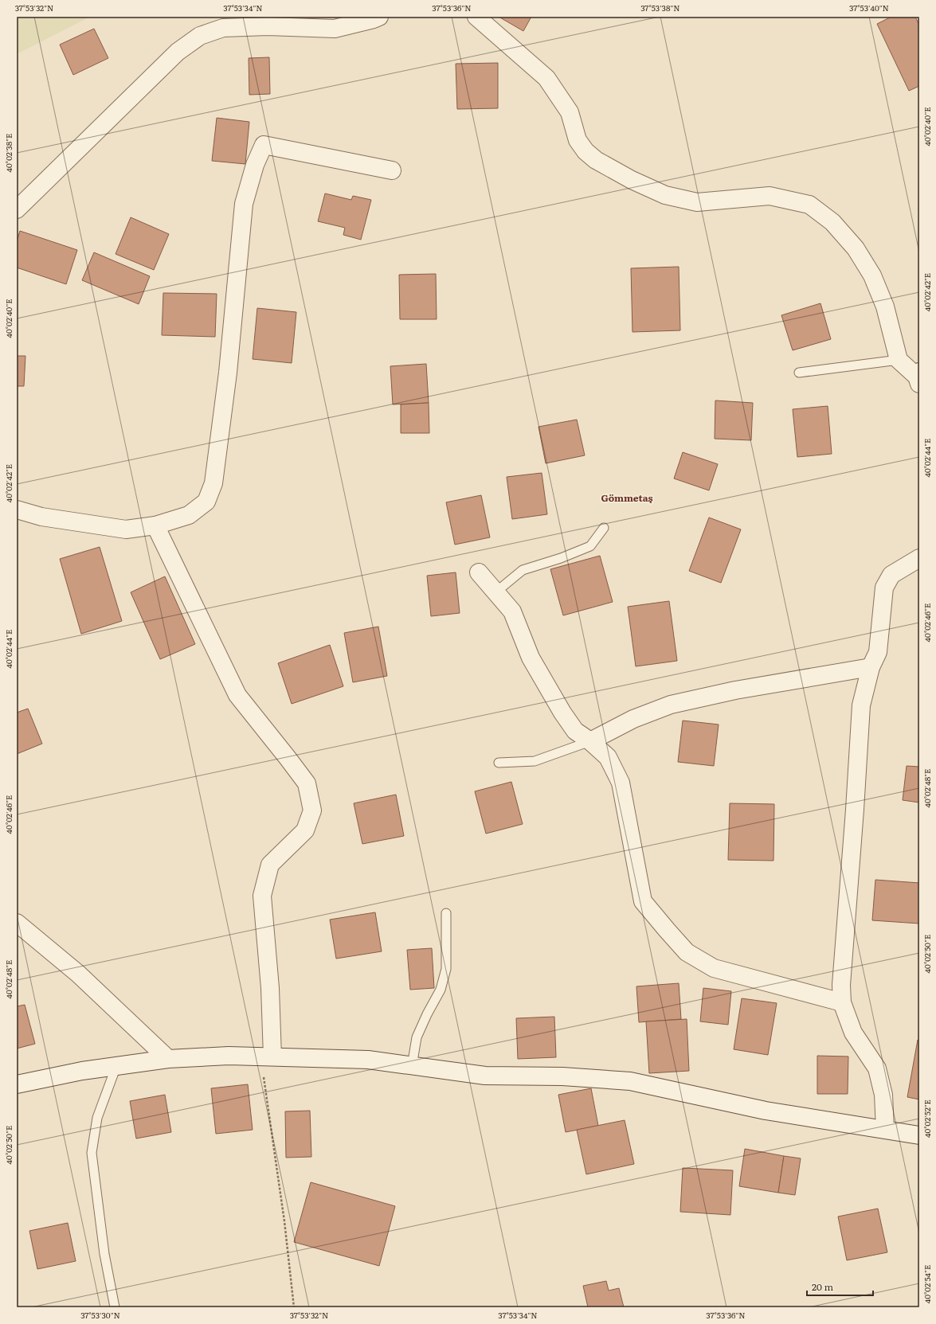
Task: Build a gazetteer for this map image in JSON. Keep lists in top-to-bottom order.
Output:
{
  "districts": ["Gömmetaş"],
  "scale_bar": "20 m",
  "coordinates": [
    "37°53'32\"N",
    "37°53'34\"N",
    "37°53'36\"N",
    "37°53'38\"N",
    "37°53'40\"N",
    "40°02'40\"E",
    "40°02'38\"E",
    "40°02'42\"E",
    "40°02'44\"E",
    "40°02'46\"E",
    "40°02'48\"E",
    "40°02'50\"E",
    "40°02'52\"E",
    "40°02'54\"E",
    "37°53'30\"N"
  ]
}
